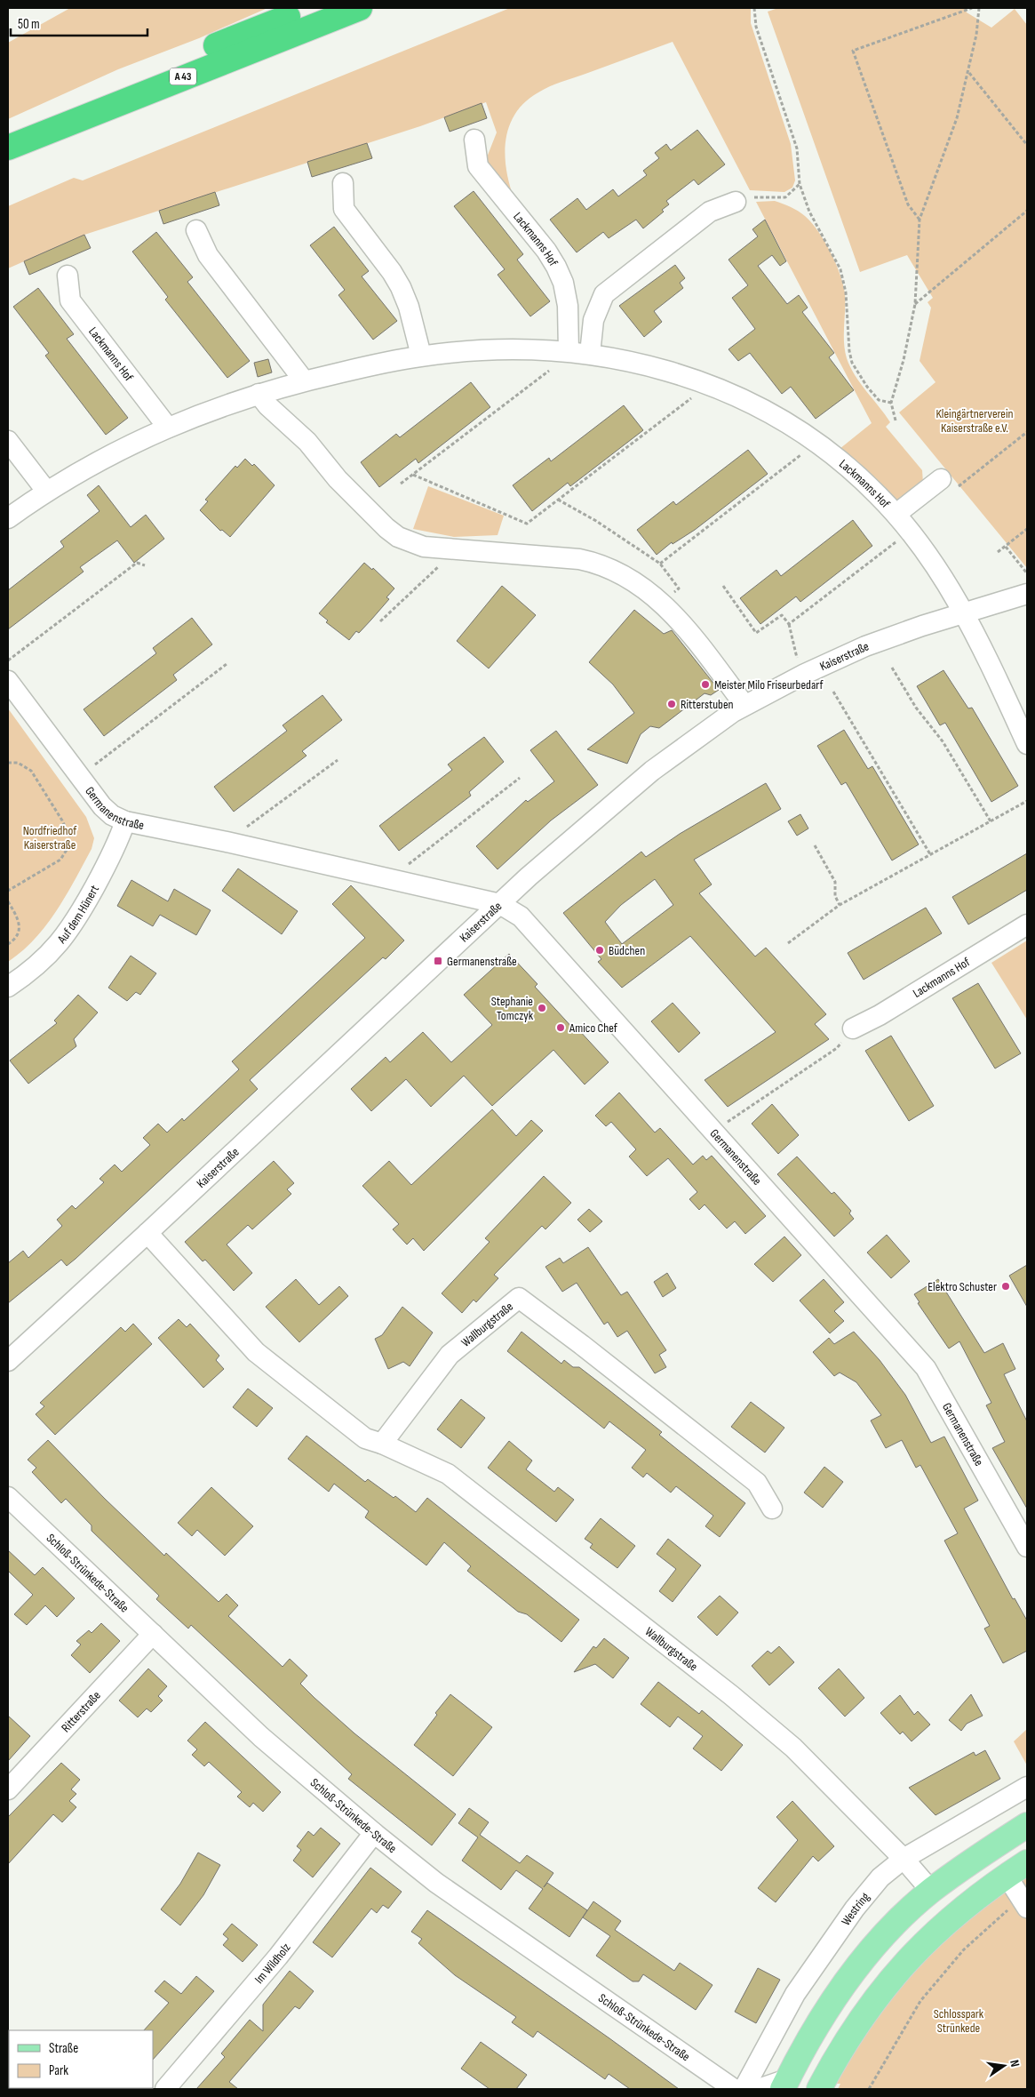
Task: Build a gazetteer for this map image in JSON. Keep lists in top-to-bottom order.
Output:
{
  "streets": {
    "highway": ["A 43"],
    "street": [
      "Lackmanns Hof",
      "Kaiserstraße",
      "Germanenstraße",
      "Auf dem Hünert",
      "Wallburgstraße",
      "Schloß-Strünkede-Straße",
      "Ritterstraße",
      "Westring",
      "Im Wildholz"
    ]
  },
  "crossings": [
    ["Lackmanns Hof", "Kaiserstraße"],
    ["Kaiserstraße", "Germanenstraße"],
    ["Kaiserstraße", "Wallburgstraße"],
    ["Germanenstraße", "Auf dem Hünert"],
    ["Wallburgstraße", "Westring"],
    ["Schloß-Strünkede-Straße", "Ritterstraße"],
    ["Schloß-Strünkede-Straße", "Im Wildholz"]
  ],
  "parks": ["Kleingärtnerverein Kaiserstraße e.V.", "Nordfriedhof Kaiserstraße", "Schlosspark Strünkede"],
  "places": {
    "other": [
      "Meister Milo Friseurbedarf",
      "Ritterstuben",
      "Büdchen",
      "Stephanie Tomczyk",
      "Amico Chef",
      "Elektro Schuster"
    ],
    "transit": ["Germanenstraße"]
  },
  "legend": ["Straße", "Park"],
  "scale_bar": "50 m",
  "north": "right"
}
